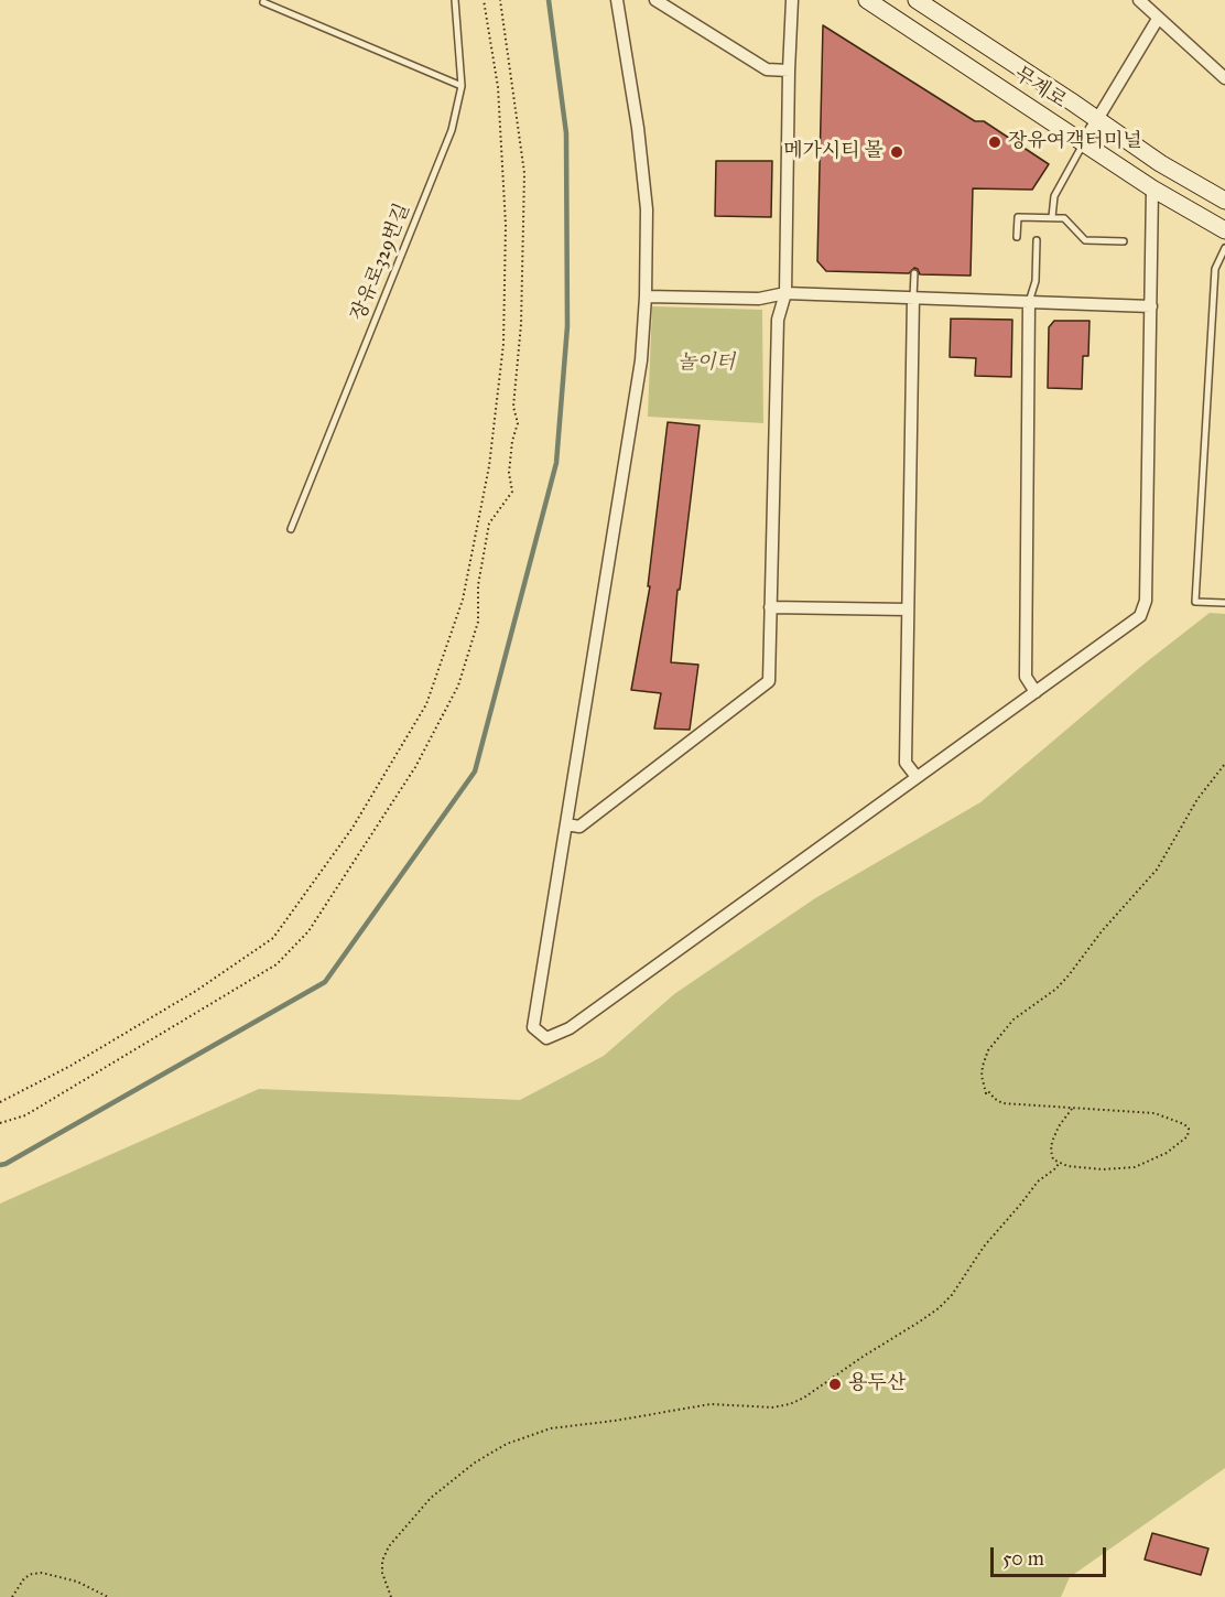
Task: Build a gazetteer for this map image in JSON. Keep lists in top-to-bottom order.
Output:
{
  "streets": {
    "main road": ["무계로"],
    "lane": ["장유로329번길"]
  },
  "parks": ["놀이터"],
  "places": ["장유여객터미널", "메가시티 몰", "용두산"],
  "scale_bar": "50 m"
}
